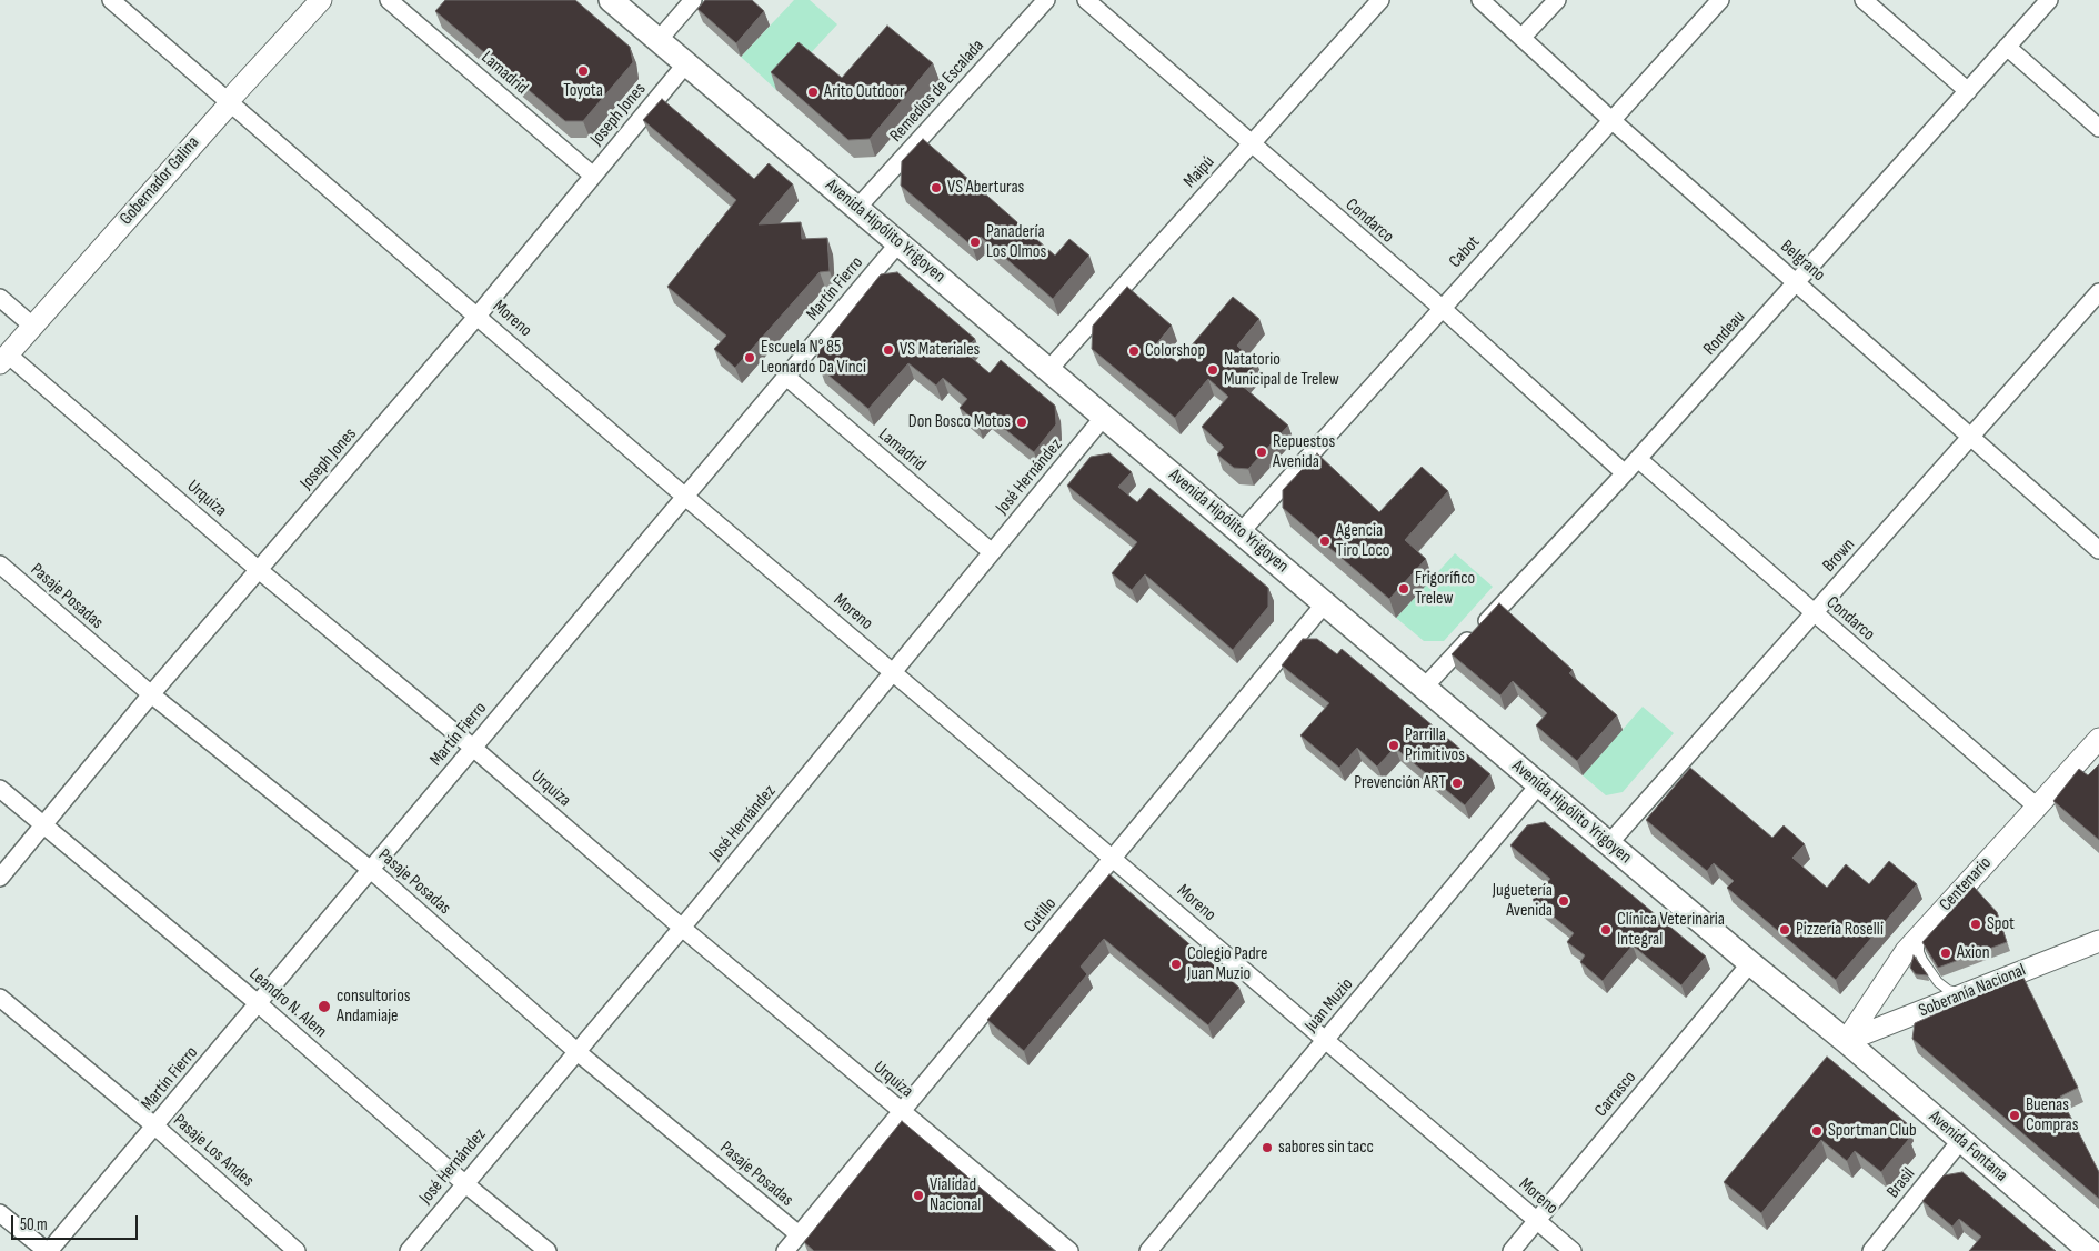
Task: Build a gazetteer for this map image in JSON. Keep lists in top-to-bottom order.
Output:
{
  "streets": {
    "main road": ["Avenida Hipólito Yrigoyen", "Avenida Fontana"],
    "street": [
      "Lamadrid",
      "Remedios de Escalada",
      "Joseph Jones",
      "Maipú",
      "Gobernador Galina",
      "Condarco",
      "Cabot",
      "Belgrano",
      "Martín Fierro",
      "Moreno",
      "Rondeau",
      "José Hernández",
      "Urquiza",
      "Brown",
      "Pasaje Posadas",
      "Centenario",
      "Cutillo",
      "Soberanía Nacional",
      "Leandro N. Alem",
      "Juan Muzio",
      "Carrasco",
      "Pasaje Los Andes",
      "Brasil"
    ]
  },
  "crossings": [
    ["Lamadrid", "Joseph Jones"],
    ["Lamadrid", "Martín Fierro"],
    ["Lamadrid", "José Hernández"],
    ["Remedios de Escalada", "Avenida Hipólito Yrigoyen"],
    ["Joseph Jones", "Avenida Hipólito Yrigoyen"],
    ["Joseph Jones", "Moreno"],
    ["Joseph Jones", "Urquiza"],
    ["Joseph Jones", "Pasaje Posadas"],
    ["Joseph Jones", "Leandro N. Alem"],
    ["Maipú", "Condarco"],
    ["Maipú", "Avenida Hipólito Yrigoyen"],
    ["Gobernador Galina", "Moreno"],
    ["Gobernador Galina", "Urquiza"],
    ["Condarco", "Cabot"],
    ["Condarco", "Rondeau"],
    ["Condarco", "Brown"],
    ["Condarco", "Centenario"],
    ["Avenida Hipólito Yrigoyen", "Cabot"],
    ["Avenida Hipólito Yrigoyen", "Martín Fierro"],
    ["Avenida Hipólito Yrigoyen", "Rondeau"],
    ["Avenida Hipólito Yrigoyen", "José Hernández"],
    ["Avenida Hipólito Yrigoyen", "Brown"],
    ["Avenida Hipólito Yrigoyen", "Centenario"],
    ["Avenida Hipólito Yrigoyen", "Cutillo"],
    ["Avenida Hipólito Yrigoyen", "Soberanía Nacional"],
    ["Avenida Hipólito Yrigoyen", "Juan Muzio"],
    ["Avenida Hipólito Yrigoyen", "Carrasco"],
    ["Avenida Hipólito Yrigoyen", "Avenida Fontana"],
    ["Cabot", "Belgrano"],
    ["Belgrano", "Rondeau"],
    ["Belgrano", "Brown"],
    ["Martín Fierro", "Moreno"],
    ["Martín Fierro", "Urquiza"],
    ["Martín Fierro", "Pasaje Posadas"],
    ["Martín Fierro", "Leandro N. Alem"],
    ["Martín Fierro", "Pasaje Los Andes"],
    ["Moreno", "José Hernández"],
    ["Moreno", "Cutillo"],
    ["Moreno", "Juan Muzio"],
    ["Moreno", "Carrasco"],
    ["José Hernández", "Urquiza"],
    ["José Hernández", "Pasaje Posadas"],
    ["José Hernández", "Leandro N. Alem"],
    ["Urquiza", "Cutillo"],
    ["Pasaje Posadas", "Cutillo"],
    ["Centenario", "Soberanía Nacional"],
    ["Centenario", "Avenida Fontana"],
    ["Soberanía Nacional", "Avenida Fontana"],
    ["Avenida Fontana", "Brasil"]
  ],
  "places": [
    "Toyota",
    "Arito Outdoor",
    "VS Aberturas",
    "Panadería Los Olmos",
    "VS Materiales",
    "Colorshop",
    "Escuela N° 85 Leonardo Da Vinci",
    "Natatorio Municipal de Trelew",
    "Don Bosco Motos",
    "Repuestos Avenida",
    "Agencia Tiro Loco",
    "Frigorífico Trelew",
    "Parrilla Primitivos",
    "Prevención ART",
    "Juguetería Avenida",
    "Spot",
    "Clínica Veterinaria Integral",
    "Pizzería Roselli",
    "Axion",
    "Colegio Padre Juan Muzio",
    "consultorios Andamiaje",
    "Buenas Compras",
    "Sportman Club",
    "sabores sin tacc",
    "Vialidad Nacional"
  ],
  "scale_bar": "50 m"
}
